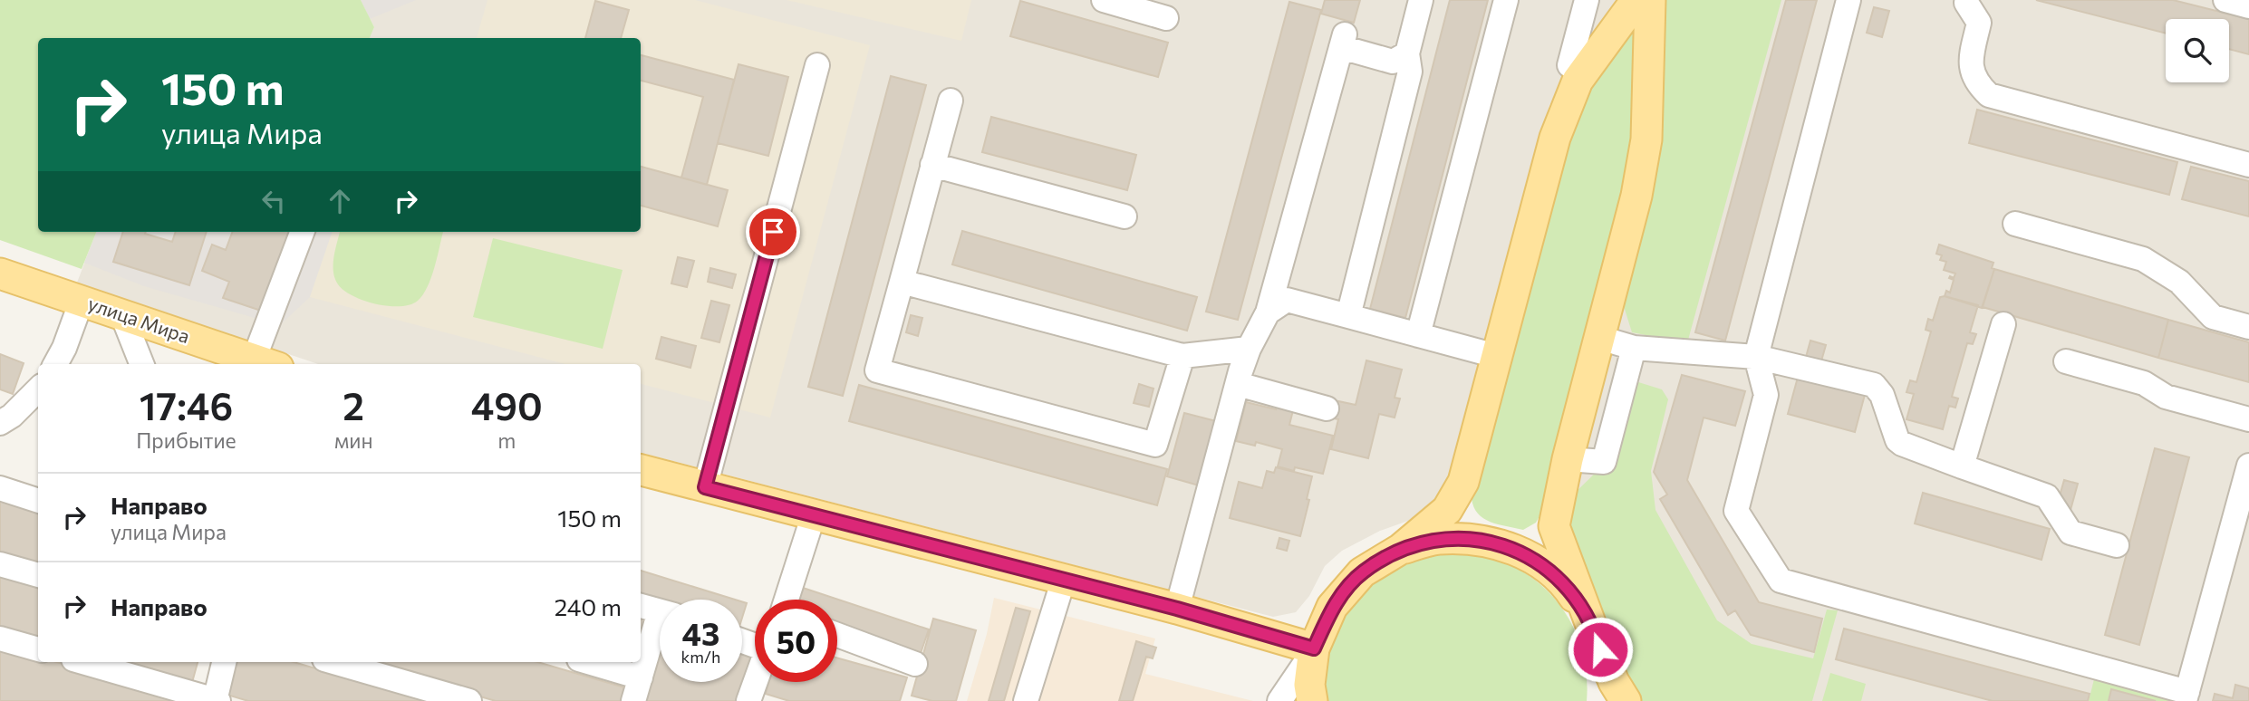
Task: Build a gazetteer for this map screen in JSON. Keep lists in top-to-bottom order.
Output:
{
  "streets": {
    "main road": ["улица Мира"]
  },
  "page": {
    "turn": ["150 m", "улица Мира"],
    "eta": [
      "17:46",
      "Прибытие",
      "2",
      "мин",
      "490",
      "m"
    ],
    "list": [
      {
        "name": "Направо",
        "note": "улица Мира",
        "value": "150 m"
      },
      {
        "name": "Направо",
        "value": "240 m"
      }
    ],
    "speed": "43 km/h",
    "limit": "50"
  }
}
